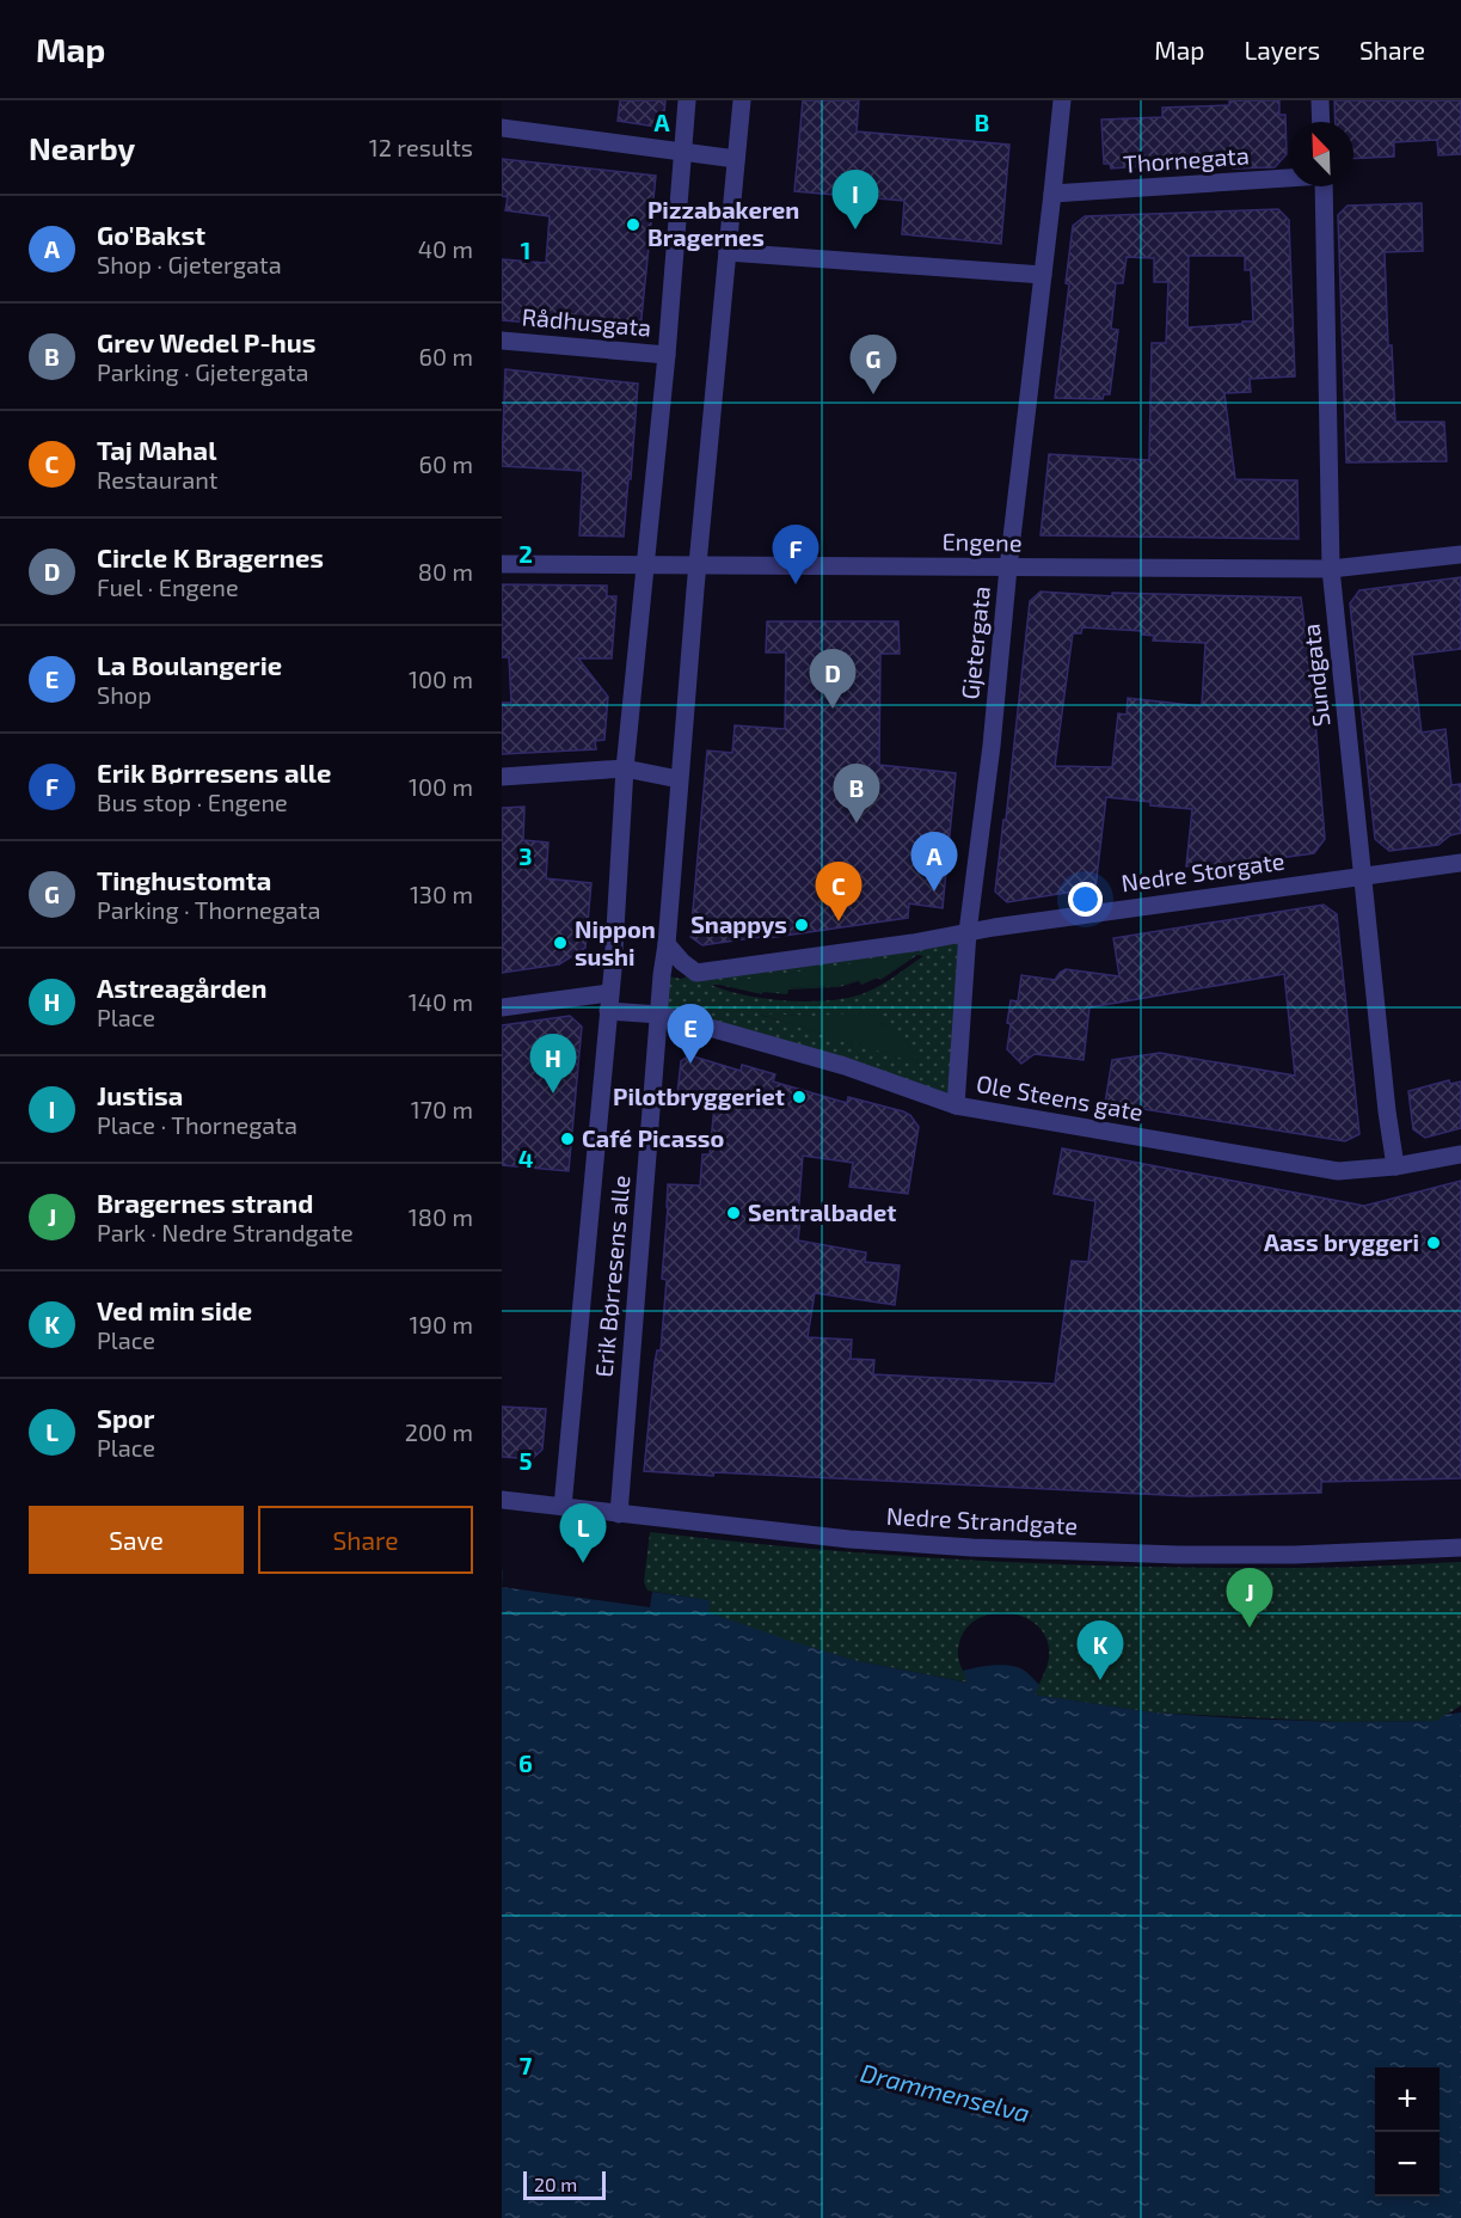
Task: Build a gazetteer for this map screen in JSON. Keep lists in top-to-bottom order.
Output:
{
  "streets": {
    "street": [
      "Thornegata",
      "Rådhusgata",
      "Engene",
      "Gjetergata",
      "Sundgata",
      "Nedre Storgate",
      "Ole Steens gate",
      "Erik Børresens alle",
      "Nedre Strandgate"
    ]
  },
  "crossings": [
    ["Thornegata", "Gjetergata"],
    ["Rådhusgata", "Erik Børresens alle"],
    ["Engene", "Gjetergata"],
    ["Engene", "Sundgata"],
    ["Engene", "Erik Børresens alle"],
    ["Gjetergata", "Nedre Storgate"],
    ["Gjetergata", "Ole Steens gate"],
    ["Sundgata", "Nedre Storgate"],
    ["Sundgata", "Ole Steens gate"],
    ["Nedre Storgate", "Erik Børresens alle"],
    ["Ole Steens gate", "Erik Børresens alle"],
    ["Erik Børresens alle", "Nedre Strandgate"]
  ],
  "water": ["Drammenselva"],
  "places": [
    "Pizzabakeren Bragernes",
    "Snappys",
    "Nippon sushi",
    "Pilotbryggeriet",
    "Café Picasso",
    "Sentralbadet",
    "Aass bryggeri"
  ],
  "scale_bar": "20 m",
  "north": "top left",
  "page": {
    "header": "Map",
    "nav": ["Map", "Layers", "Share"],
    "heading": ["Nearby", "12 results"],
    "pins": [
      "I",
      "G",
      "F",
      "D",
      "B",
      "A",
      "C",
      "E",
      "H",
      "L",
      "J",
      "K"
    ],
    "list": [
      {
        "mark": "A",
        "name": "Go'Bakst",
        "note": "Shop · Gjetergata",
        "value": "40 m"
      },
      {
        "mark": "B",
        "name": "Grev Wedel P-hus",
        "note": "Parking · Gjetergata",
        "value": "60 m"
      },
      {
        "mark": "C",
        "name": "Taj Mahal",
        "note": "Restaurant",
        "value": "60 m"
      },
      {
        "mark": "D",
        "name": "Circle K Bragernes",
        "note": "Fuel · Engene",
        "value": "80 m"
      },
      {
        "mark": "E",
        "name": "La Boulangerie",
        "note": "Shop",
        "value": "100 m"
      },
      {
        "mark": "F",
        "name": "Erik Børresens alle",
        "note": "Bus stop · Engene",
        "value": "100 m"
      },
      {
        "mark": "G",
        "name": "Tinghustomta",
        "note": "Parking · Thornegata",
        "value": "130 m"
      },
      {
        "mark": "H",
        "name": "Astreagården",
        "note": "Place",
        "value": "140 m"
      },
      {
        "mark": "I",
        "name": "Justisa",
        "note": "Place · Thornegata",
        "value": "170 m"
      },
      {
        "mark": "J",
        "name": "Bragernes strand",
        "note": "Park · Nedre Strandgate",
        "value": "180 m"
      },
      {
        "mark": "K",
        "name": "Ved min side",
        "note": "Place",
        "value": "190 m"
      },
      {
        "mark": "L",
        "name": "Spor",
        "note": "Place",
        "value": "200 m"
      }
    ],
    "buttons": ["Save", "Share"],
    "map_buttons": ["+", "−"],
    "scale": "20 m"
  },
  "grid": {
    "columns": ["A", "B"],
    "rows": [
      "1",
      "2",
      "3",
      "4",
      "5",
      "6",
      "7"
    ]
  }
}
